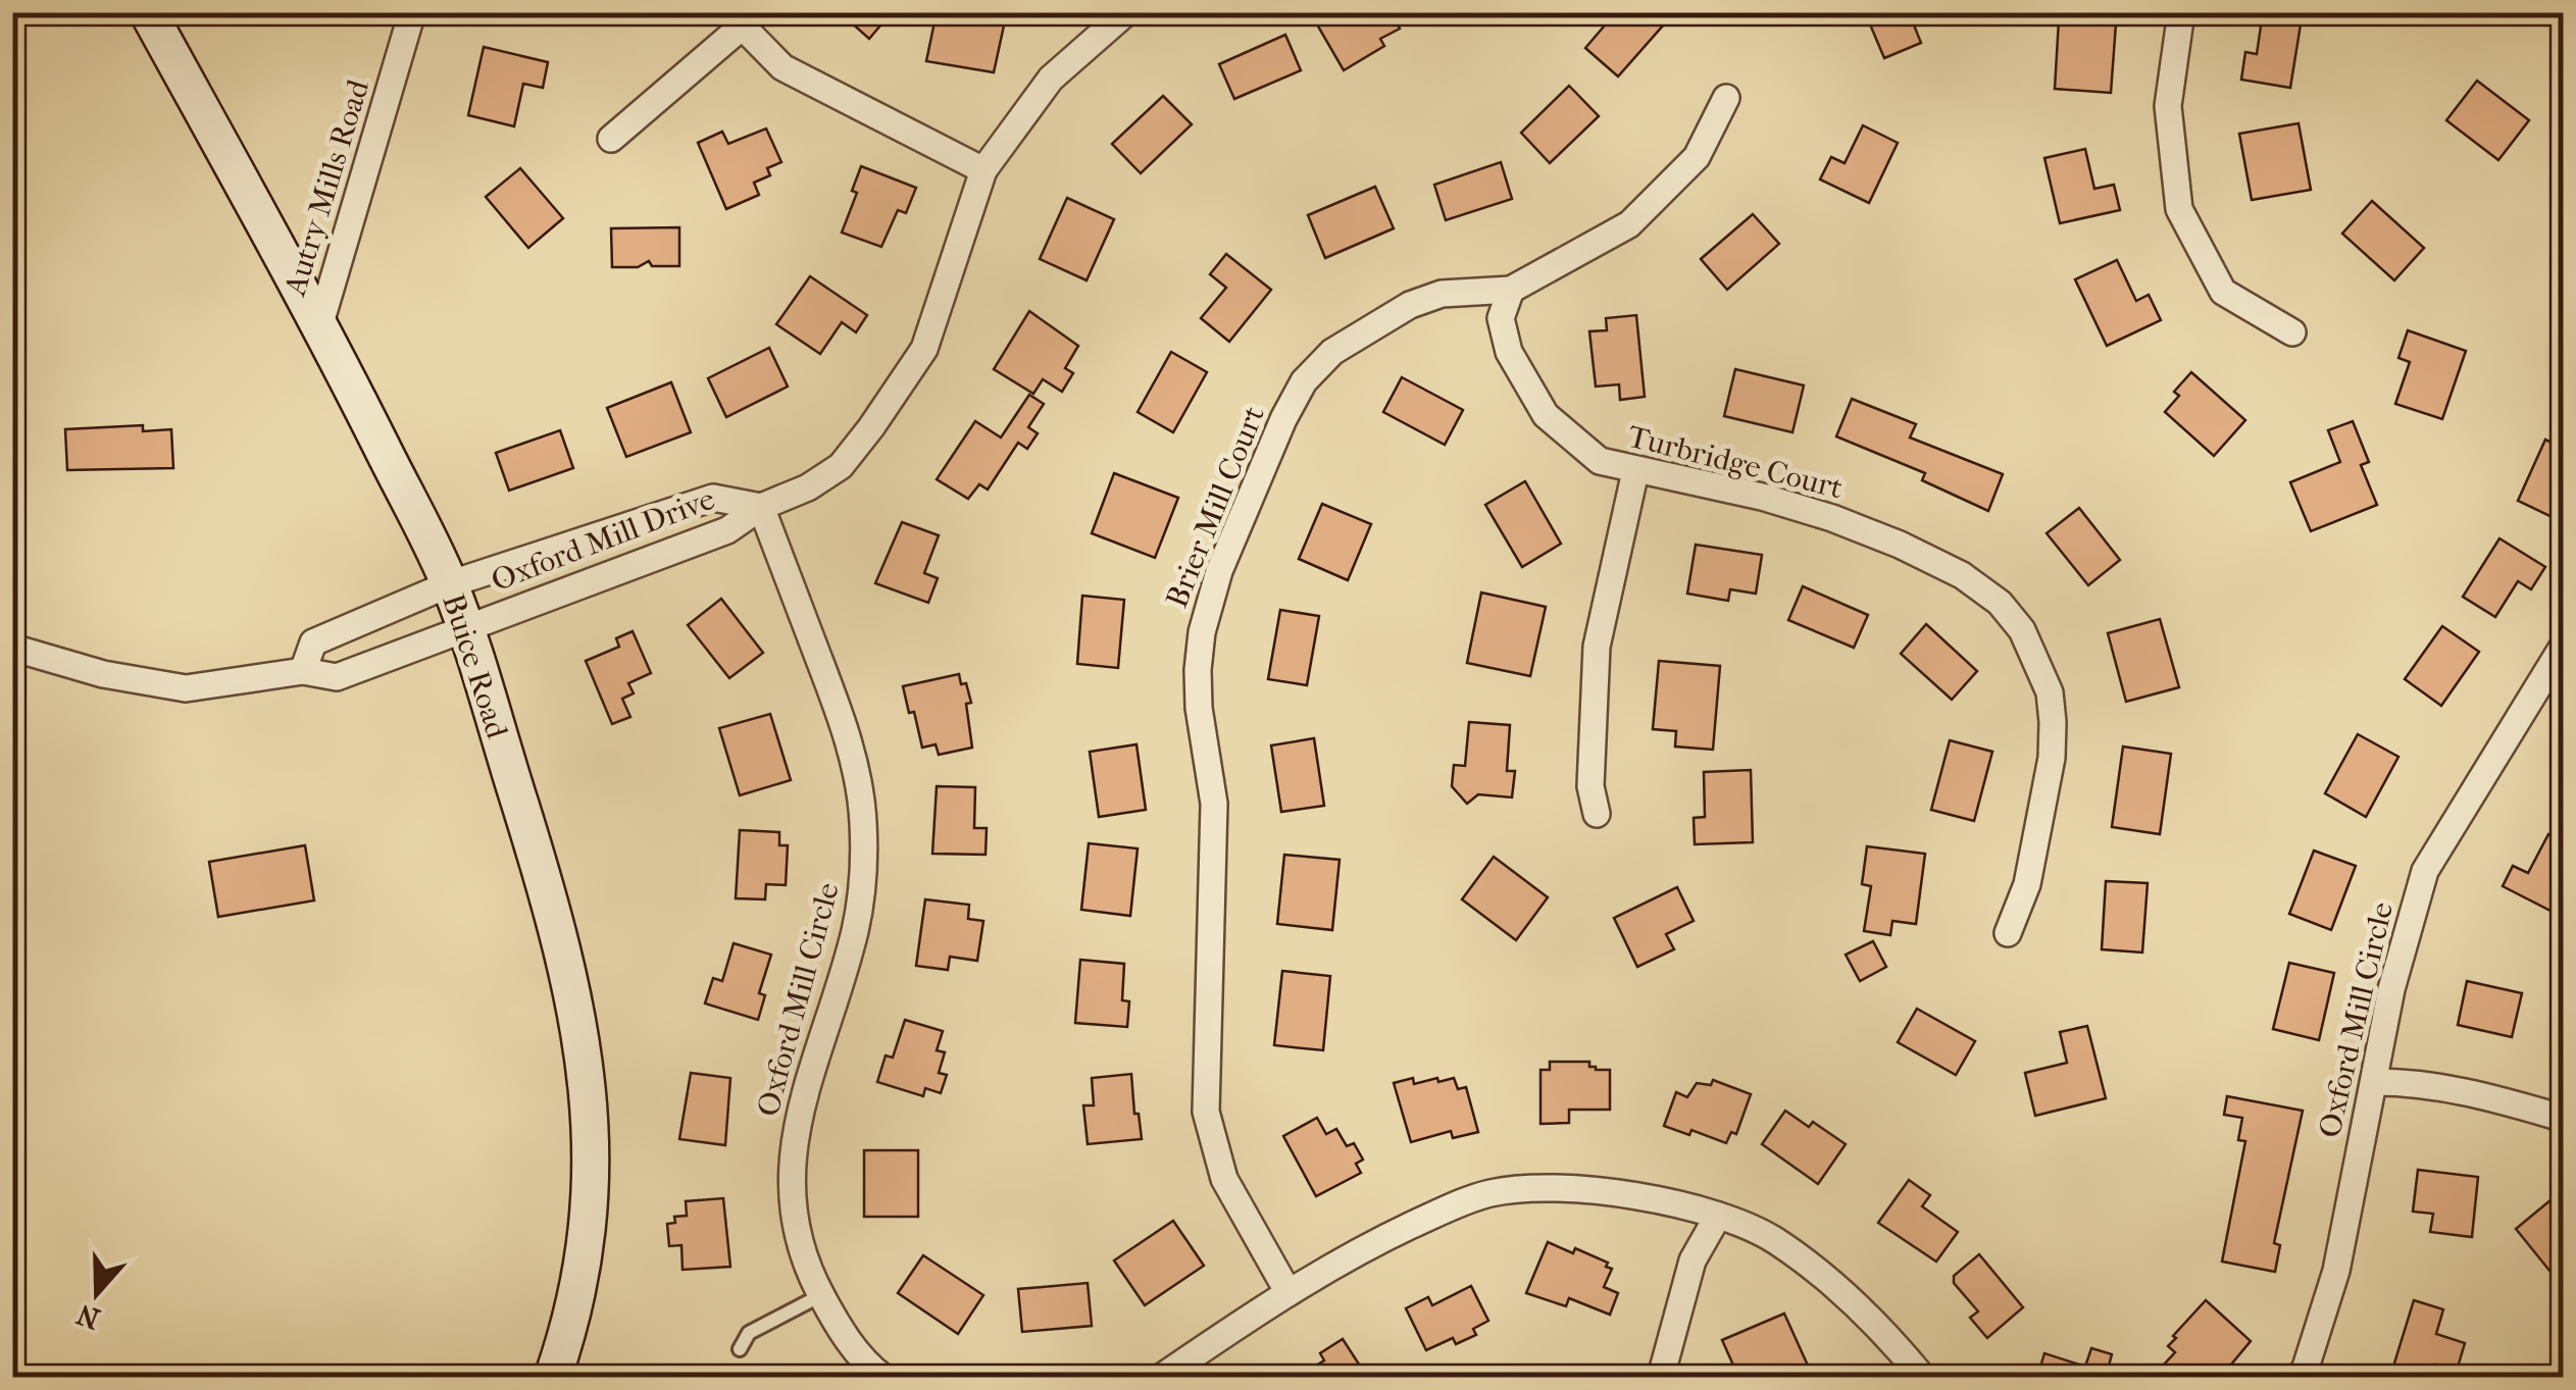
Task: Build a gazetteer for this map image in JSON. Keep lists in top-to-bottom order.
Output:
{
  "streets": {
    "street": [
      "Autry Mills Road",
      "Turbridge Court",
      "Brier Mill Court",
      "Oxford Mill Drive",
      "Buice Road",
      "Oxford Mill Circle"
    ]
  },
  "crossings": [
    ["Autry Mills Road", "Buice Road"],
    ["Turbridge Court", "Brier Mill Court"],
    ["Oxford Mill Drive", "Buice Road"],
    ["Oxford Mill Drive", "Oxford Mill Circle"]
  ],
  "north": "bottom"
}
